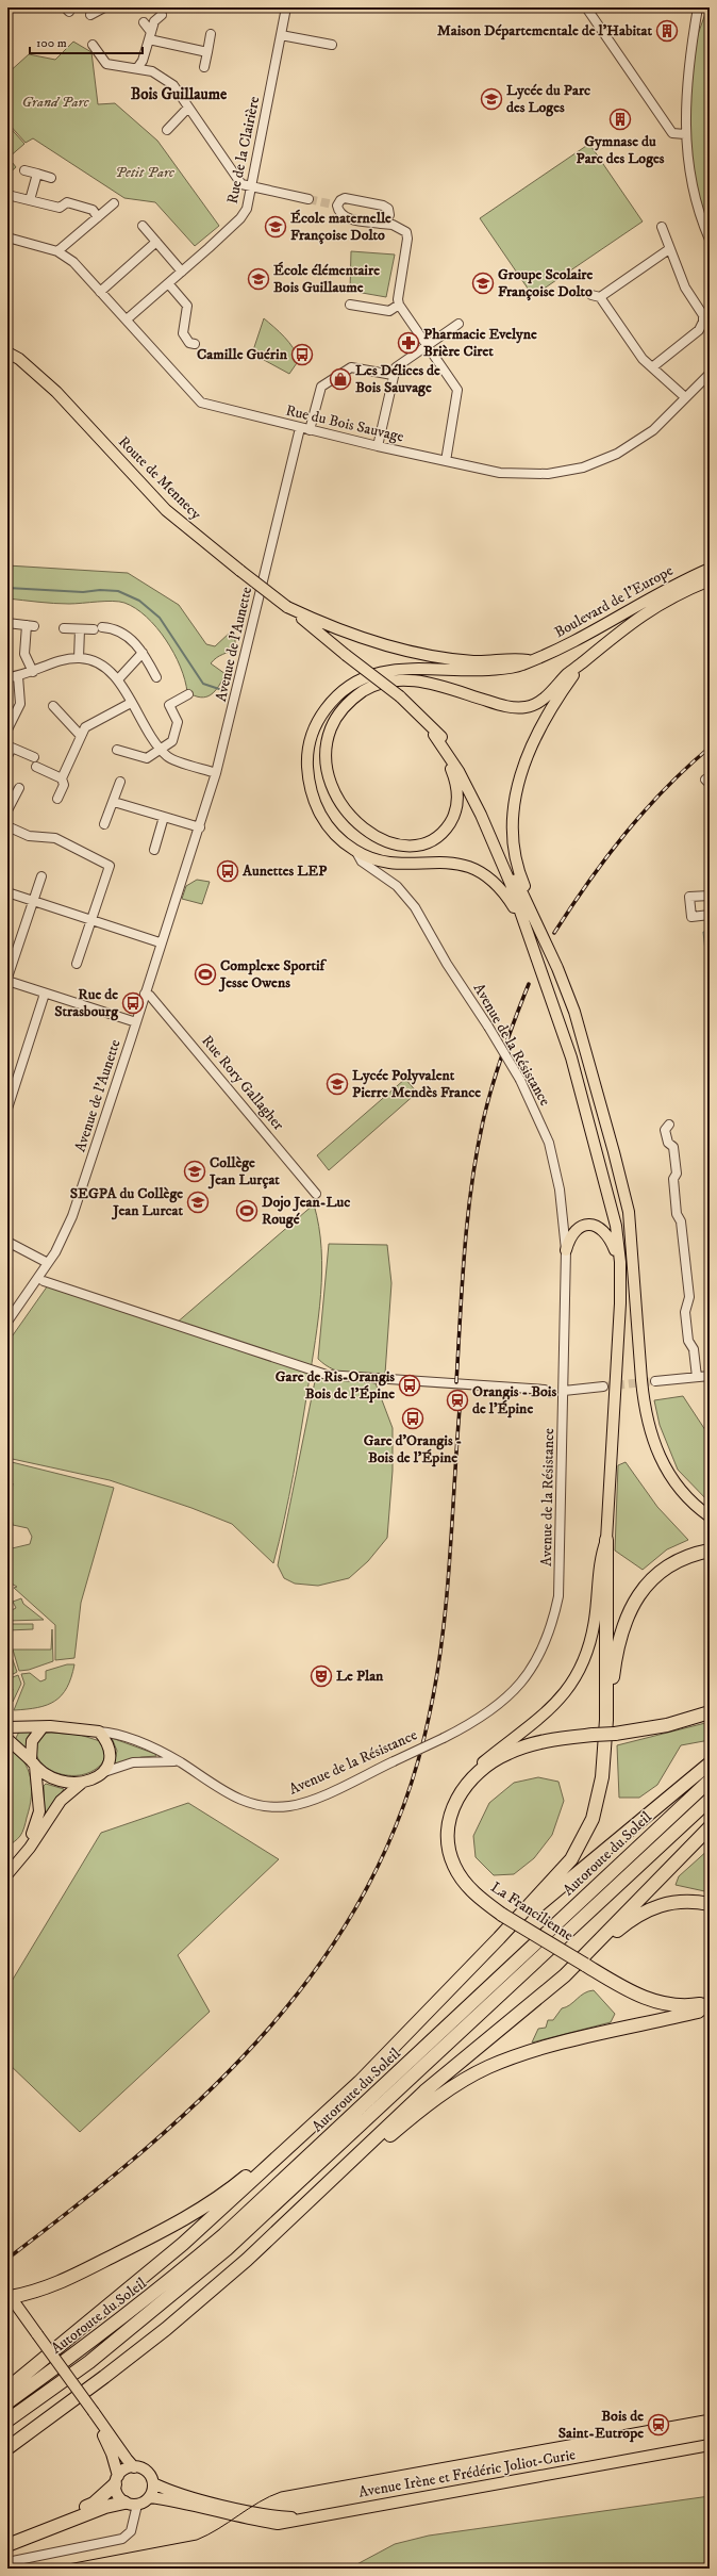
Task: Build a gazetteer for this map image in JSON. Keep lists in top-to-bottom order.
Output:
{
  "streets": {
    "highway": ["Autoroute du Soleil", "La Francilienne"],
    "main road": ["Route de Mennecy", "Boulevard de l'Europe", "Avenue Irène et Frédéric Joliot-Curie"],
    "street": [
      "Rue de la Clairière",
      "Rue du Bois Sauvage",
      "Avenue de l’Aunette",
      "Avenue de la Résistance",
      "Rue Rory Gallagher",
      "Avenue de l'Aunette"
    ]
  },
  "crossings": [
    ["Rue de la Clairière", "Rue du Bois Sauvage"],
    ["Rue du Bois Sauvage", "Avenue de l’Aunette"],
    ["Boulevard de l'Europe", "Avenue de la Résistance"],
    ["Avenue de l’Aunette", "Avenue de l'Aunette"],
    ["Rue Rory Gallagher", "Avenue de l'Aunette"]
  ],
  "districts": ["Bois Guillaume"],
  "parks": ["Grand Parc", "Petit Parc"],
  "places": {
    "building": ["Maison Départementale de l'Habitat", "Gymnase du Parc des Loges"],
    "school or university": [
      "Lycée du Parc des Loges",
      "École maternelle Françoise Dolto",
      "École élémentaire Bois Guillaume",
      "Groupe Scolaire Françoise Dolto",
      "Lycée Polyvalent Pierre Mendès France",
      "Collège Jean Lurçat",
      "SEGPA du Collège Jean Lurcat"
    ],
    "pharmacy": ["Pharmacie Evelyne Brière Ciret"],
    "bus stop": [
      "Camille Guérin",
      "Aunettes LEP",
      "Rue de Strasbourg",
      "Gare de Ris-Orangis Bois de l'Épine",
      "Gare d'Orangis - Bois de l'Épine"
    ],
    "shop": ["Les Délices de Bois Sauvage"],
    "sports": ["Complexe Sportif Jesse Owens", "Dojo Jean-Luc Rougé"],
    "station": ["Orangis - Bois de l'Épine", "Bois de Saint-Eutrope"],
    "theatre": ["Le Plan"]
  },
  "scale_bar": "100 m"
}
